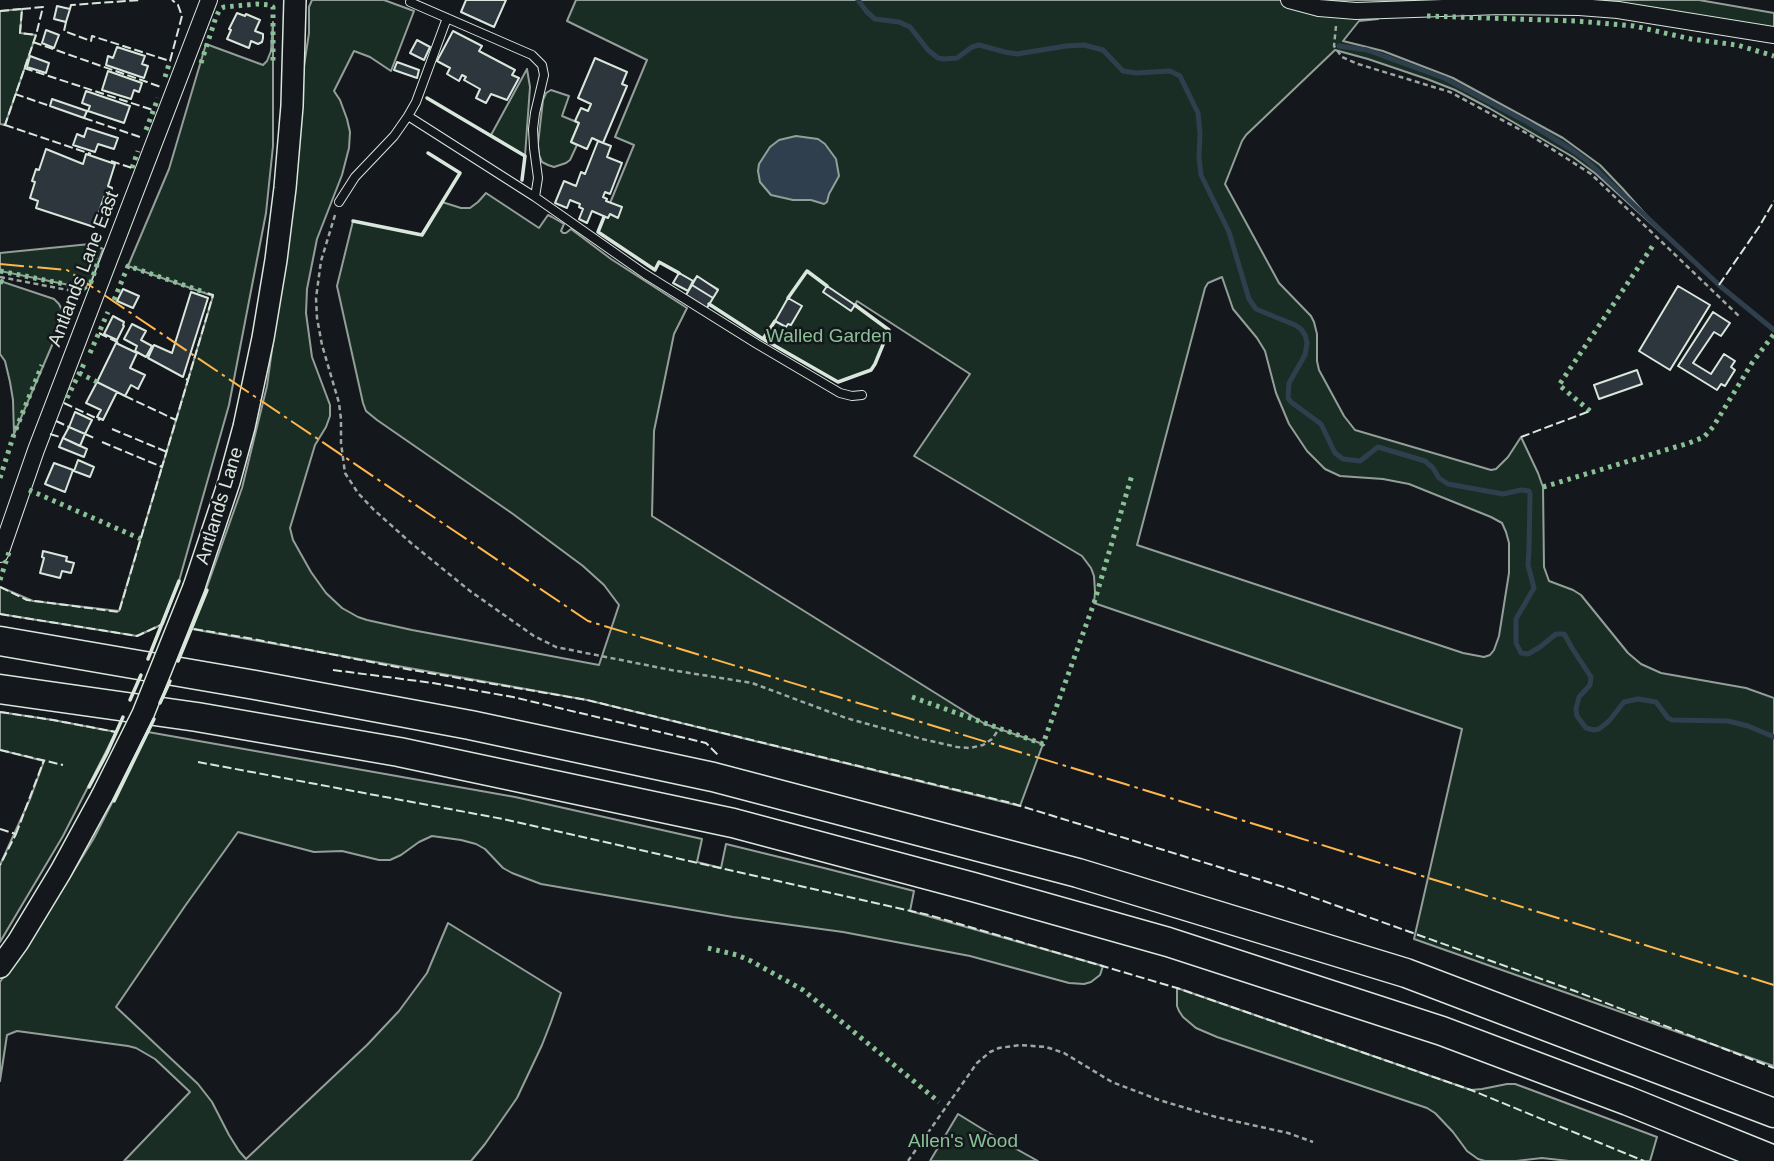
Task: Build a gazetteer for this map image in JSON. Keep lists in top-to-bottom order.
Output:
{
  "streets": {
    "main road": ["Antlands Lane"],
    "street": ["Antlands Lane East"]
  },
  "parks": ["Walled Garden", "Allen's Wood"]
}
